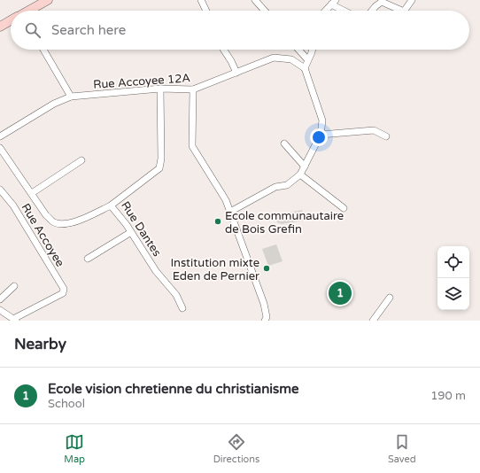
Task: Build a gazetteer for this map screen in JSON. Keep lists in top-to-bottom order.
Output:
{
  "streets": {
    "street": ["Rue Accoyee 12A", "Rue Dantes", "Rue Accoyee"]
  },
  "crossings": [
    ["Rue Accoyee 12A", "Rue Dantes"]
  ],
  "places": ["Ecole communautaire de Bois Grefin", "Institution mixte Eden de Pernier"],
  "page": {
    "search": "Search here",
    "pins": "1",
    "heading": "Nearby",
    "list": [
      {
        "mark": "1",
        "name": "Ecole vision chretienne du christianisme",
        "note": "School",
        "value": "190 m"
      }
    ],
    "nav": ["Map", "Directions", "Saved"]
  }
}
